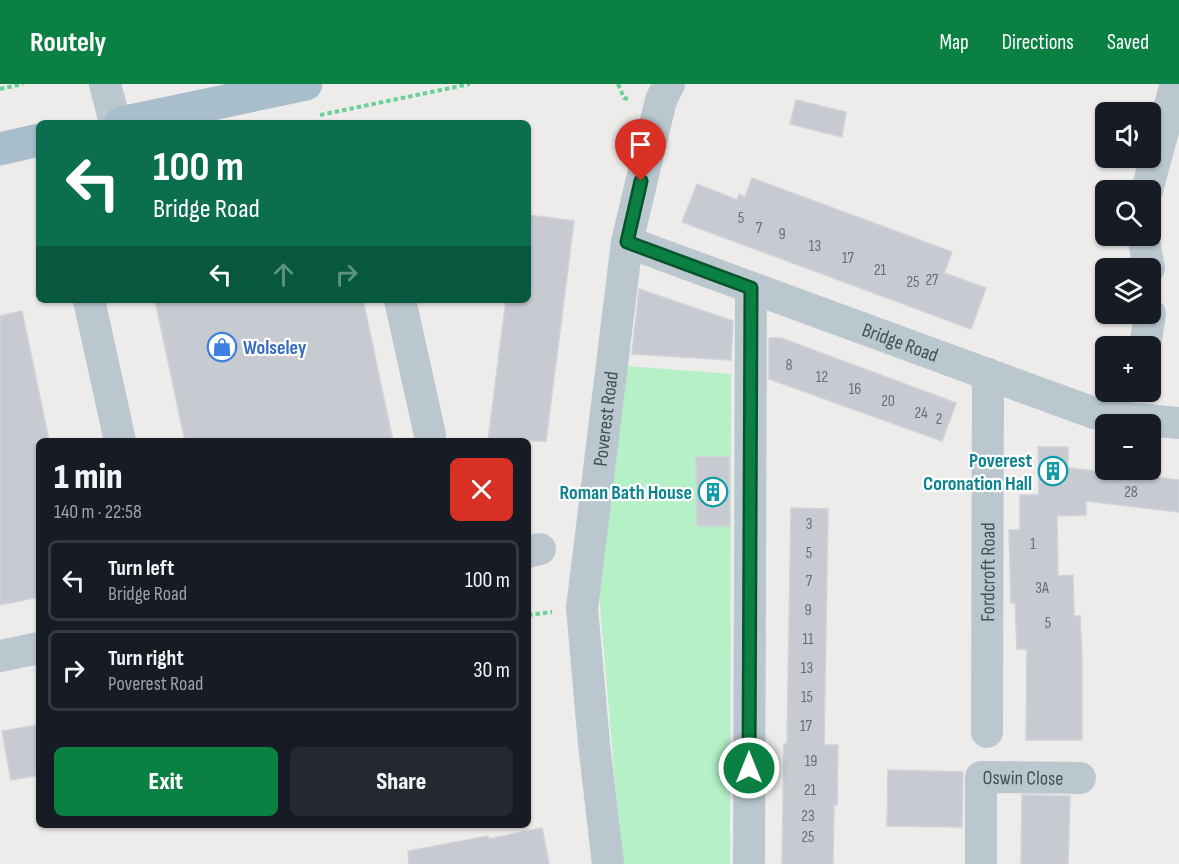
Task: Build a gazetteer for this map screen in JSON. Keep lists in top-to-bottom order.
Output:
{
  "streets": {
    "street": [
      "Bridge Road",
      "Poverest Road",
      "Fordcroft Road",
      "Oswin Close"
    ]
  },
  "crossings": [
    ["Bridge Road", "Poverest Road"],
    ["Bridge Road", "Fordcroft Road"]
  ],
  "places": {
    "shop": ["Wolseley"],
    "building": ["Poverest Coronation Hall", "Roman Bath House"]
  },
  "house_numbers": [
    "5",
    "7",
    "9",
    "13",
    "17",
    "21",
    "27",
    "25",
    "8",
    "12",
    "16",
    "20",
    "24",
    "2",
    "28",
    "3",
    "1",
    "5",
    "7",
    "3A",
    "9",
    "5",
    "11",
    "13",
    "15",
    "17",
    "19",
    "21",
    "23",
    "25"
  ],
  "page": {
    "header": "Routely",
    "nav": ["Map", "Directions", "Saved"],
    "map_buttons": ["+", "−"],
    "turn": ["100 m", "Bridge Road"],
    "heading": ["1 min", "140 m · 22:58"],
    "list": [
      {
        "name": "Turn left",
        "note": "Bridge Road",
        "value": "100 m"
      },
      {
        "name": "Turn right",
        "note": "Poverest Road",
        "value": "30 m"
      }
    ],
    "buttons": ["Exit", "Share"]
  }
}
